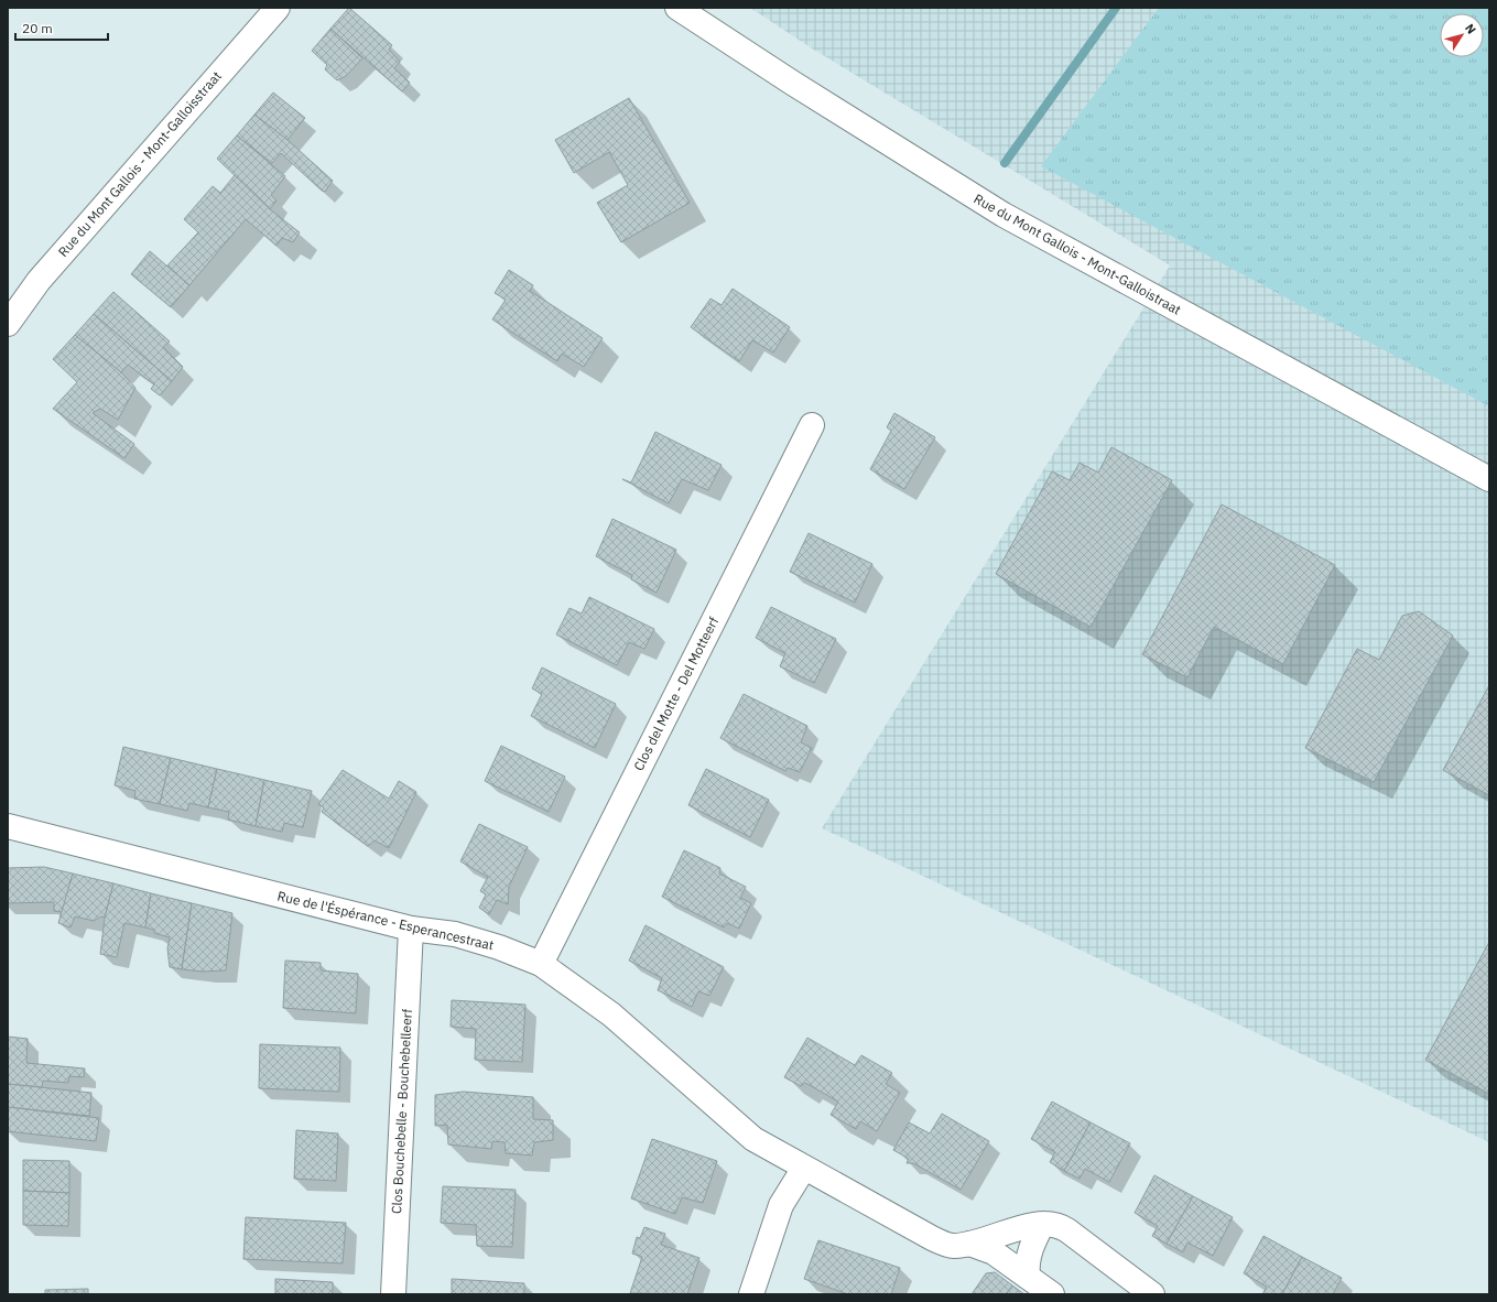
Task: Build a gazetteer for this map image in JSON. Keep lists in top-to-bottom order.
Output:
{
  "streets": {
    "street": [
      "Rue du Mont Gallois - Mont-Galloisstraat",
      "Rue du Mont Gallois - Mont-Galloistraat",
      "Clos del Motte - Del Motteerf",
      "Rue de l'Éspérance - Esperancestraat",
      "Clos Bouchebelle - Bouchebelleerf"
    ]
  },
  "crossings": [
    ["Clos del Motte - Del Motteerf", "Rue de l'Éspérance - Esperancestraat"],
    ["Rue de l'Éspérance - Esperancestraat", "Clos Bouchebelle - Bouchebelleerf"]
  ],
  "scale_bar": "20 m",
  "north": "top right"
}
